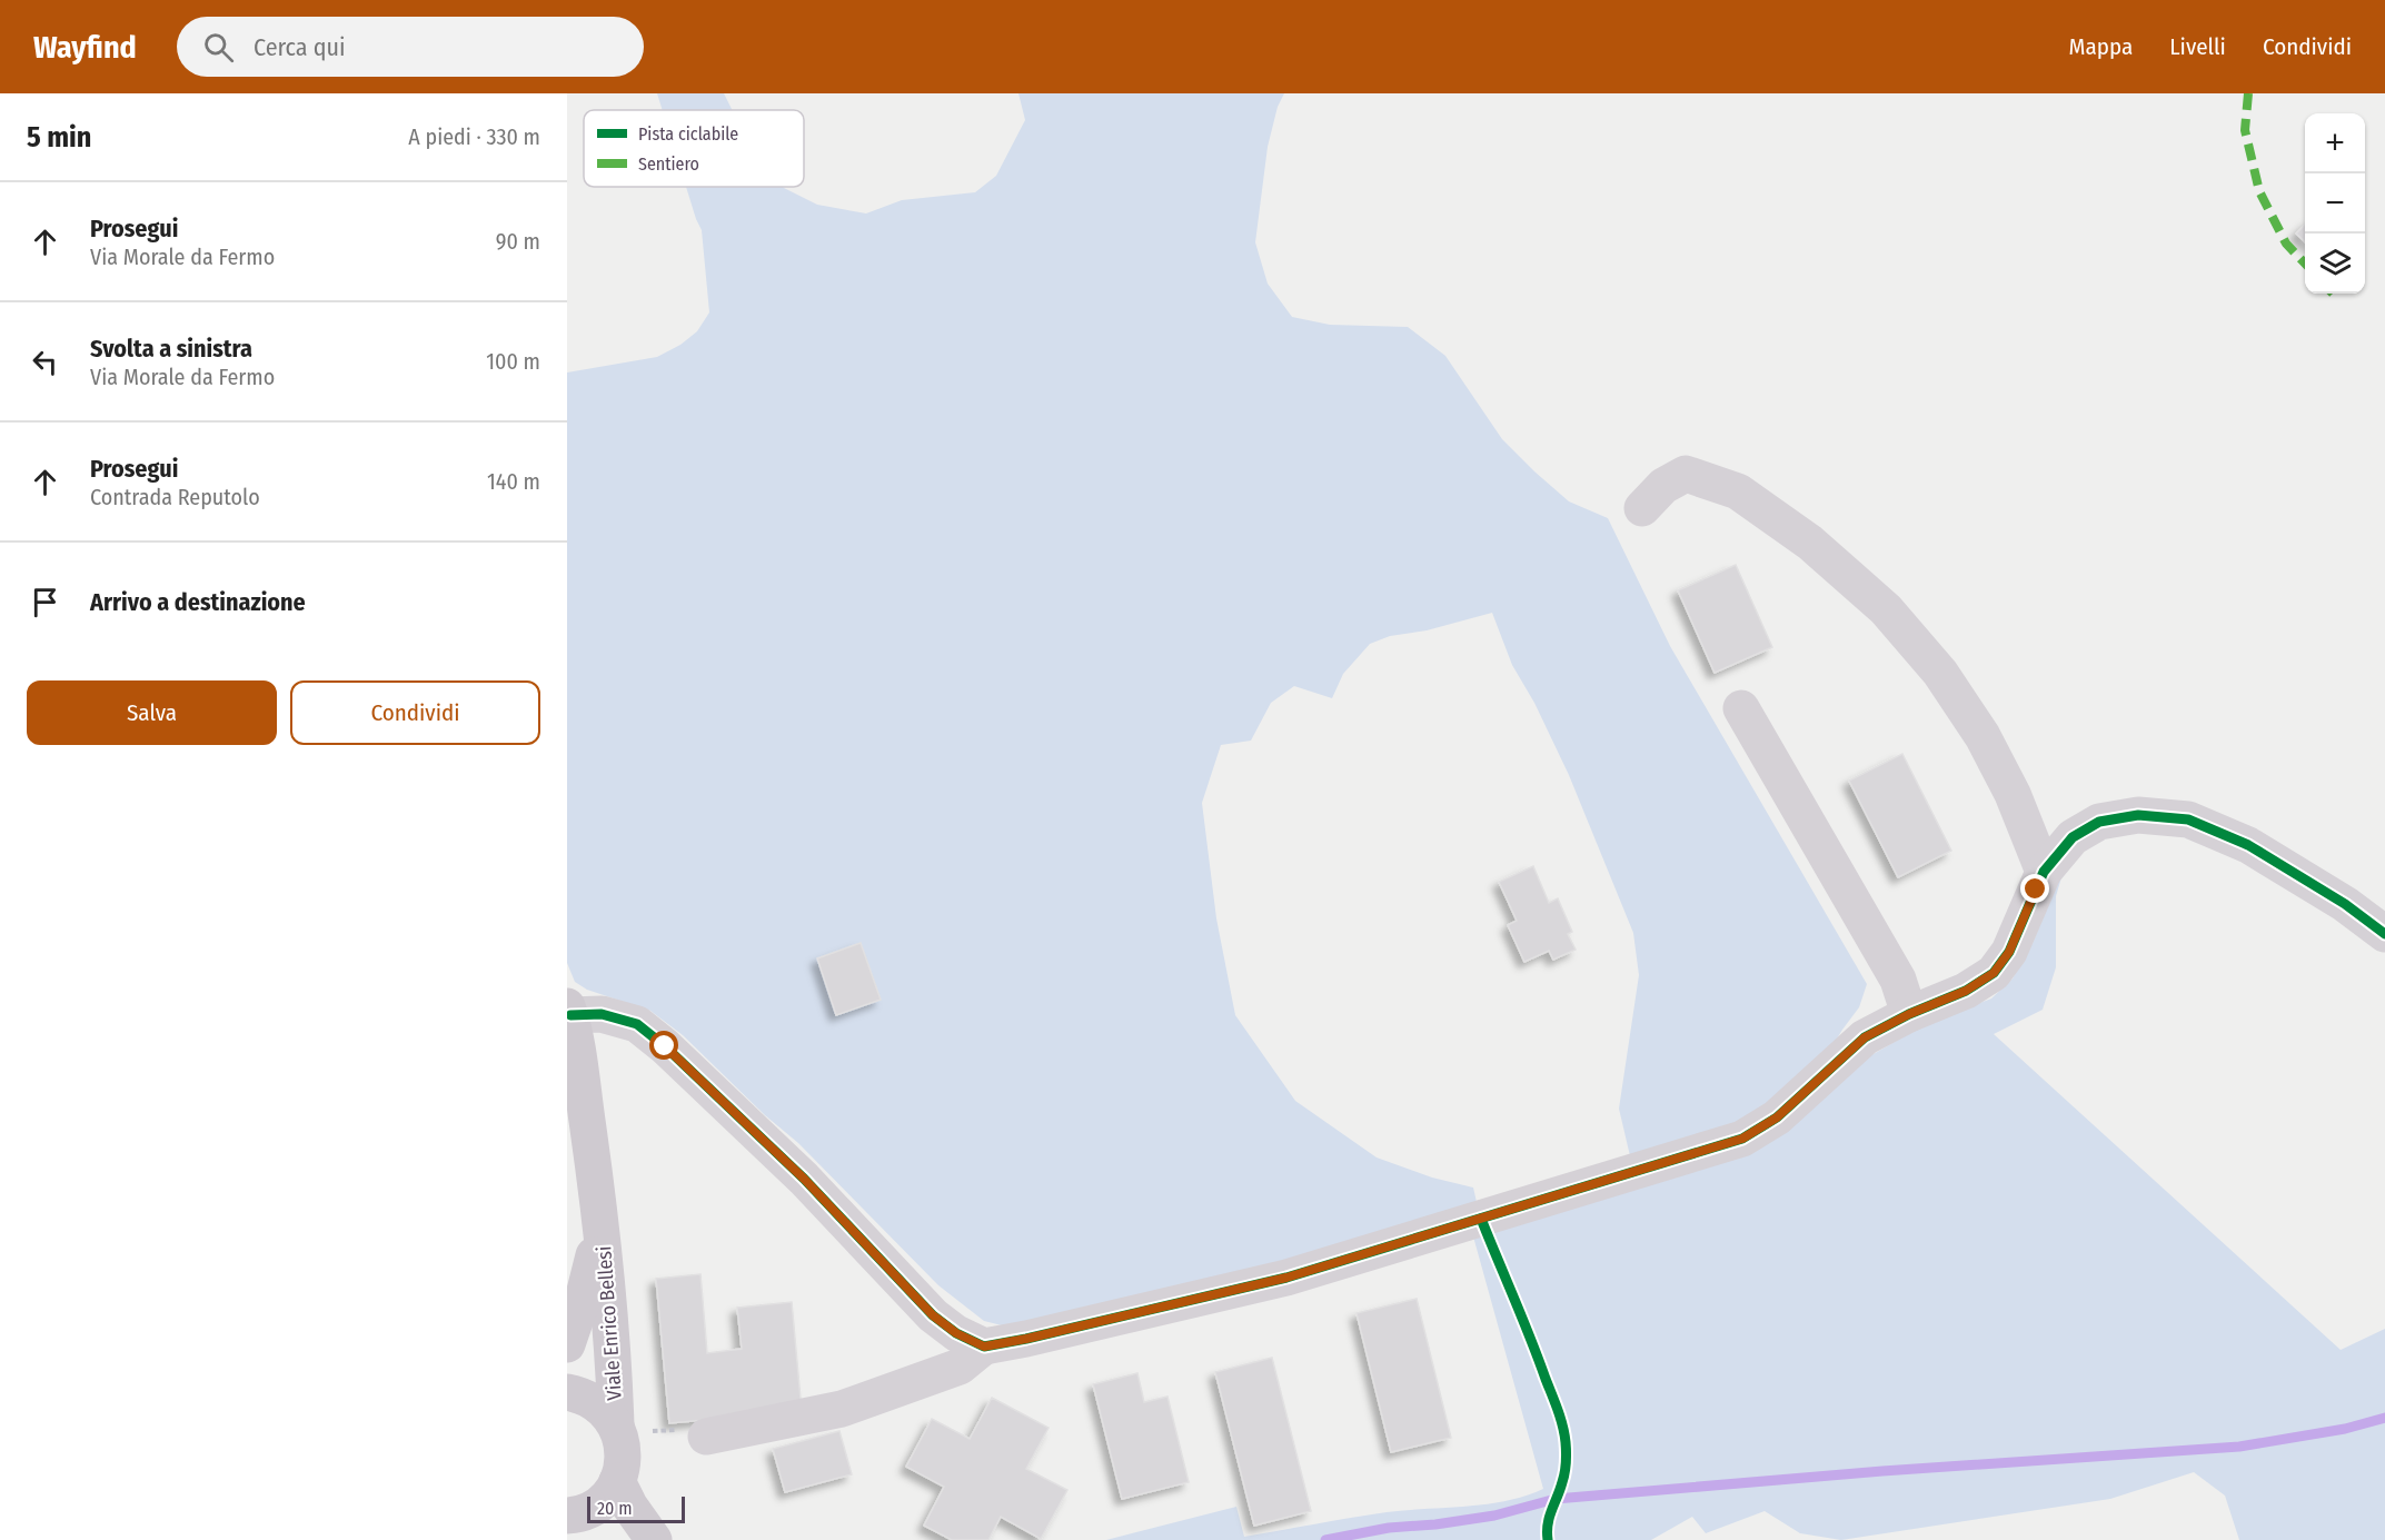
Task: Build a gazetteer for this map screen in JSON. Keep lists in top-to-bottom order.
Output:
{
  "streets": {
    "main road": ["Viale Enrico Bellesi"]
  },
  "legend": ["Pista ciclabile", "Sentiero"],
  "scale_bar": "20 m",
  "page": {
    "header": "Wayfind",
    "search": "Cerca qui",
    "nav": ["Mappa", "Livelli", "Condividi"],
    "heading": ["5 min", "A piedi · 330 m"],
    "map_buttons": ["+", "−"],
    "list": [
      ["Prosegui", "Via Morale da Fermo", "90 m"],
      ["Svolta a sinistra", "Via Morale da Fermo", "100 m"],
      ["Prosegui", "Contrada Reputolo", "140 m"],
      "Arrivo a destinazione"
    ],
    "buttons": ["Salva", "Condividi"],
    "scale": "20 m"
  }
}
